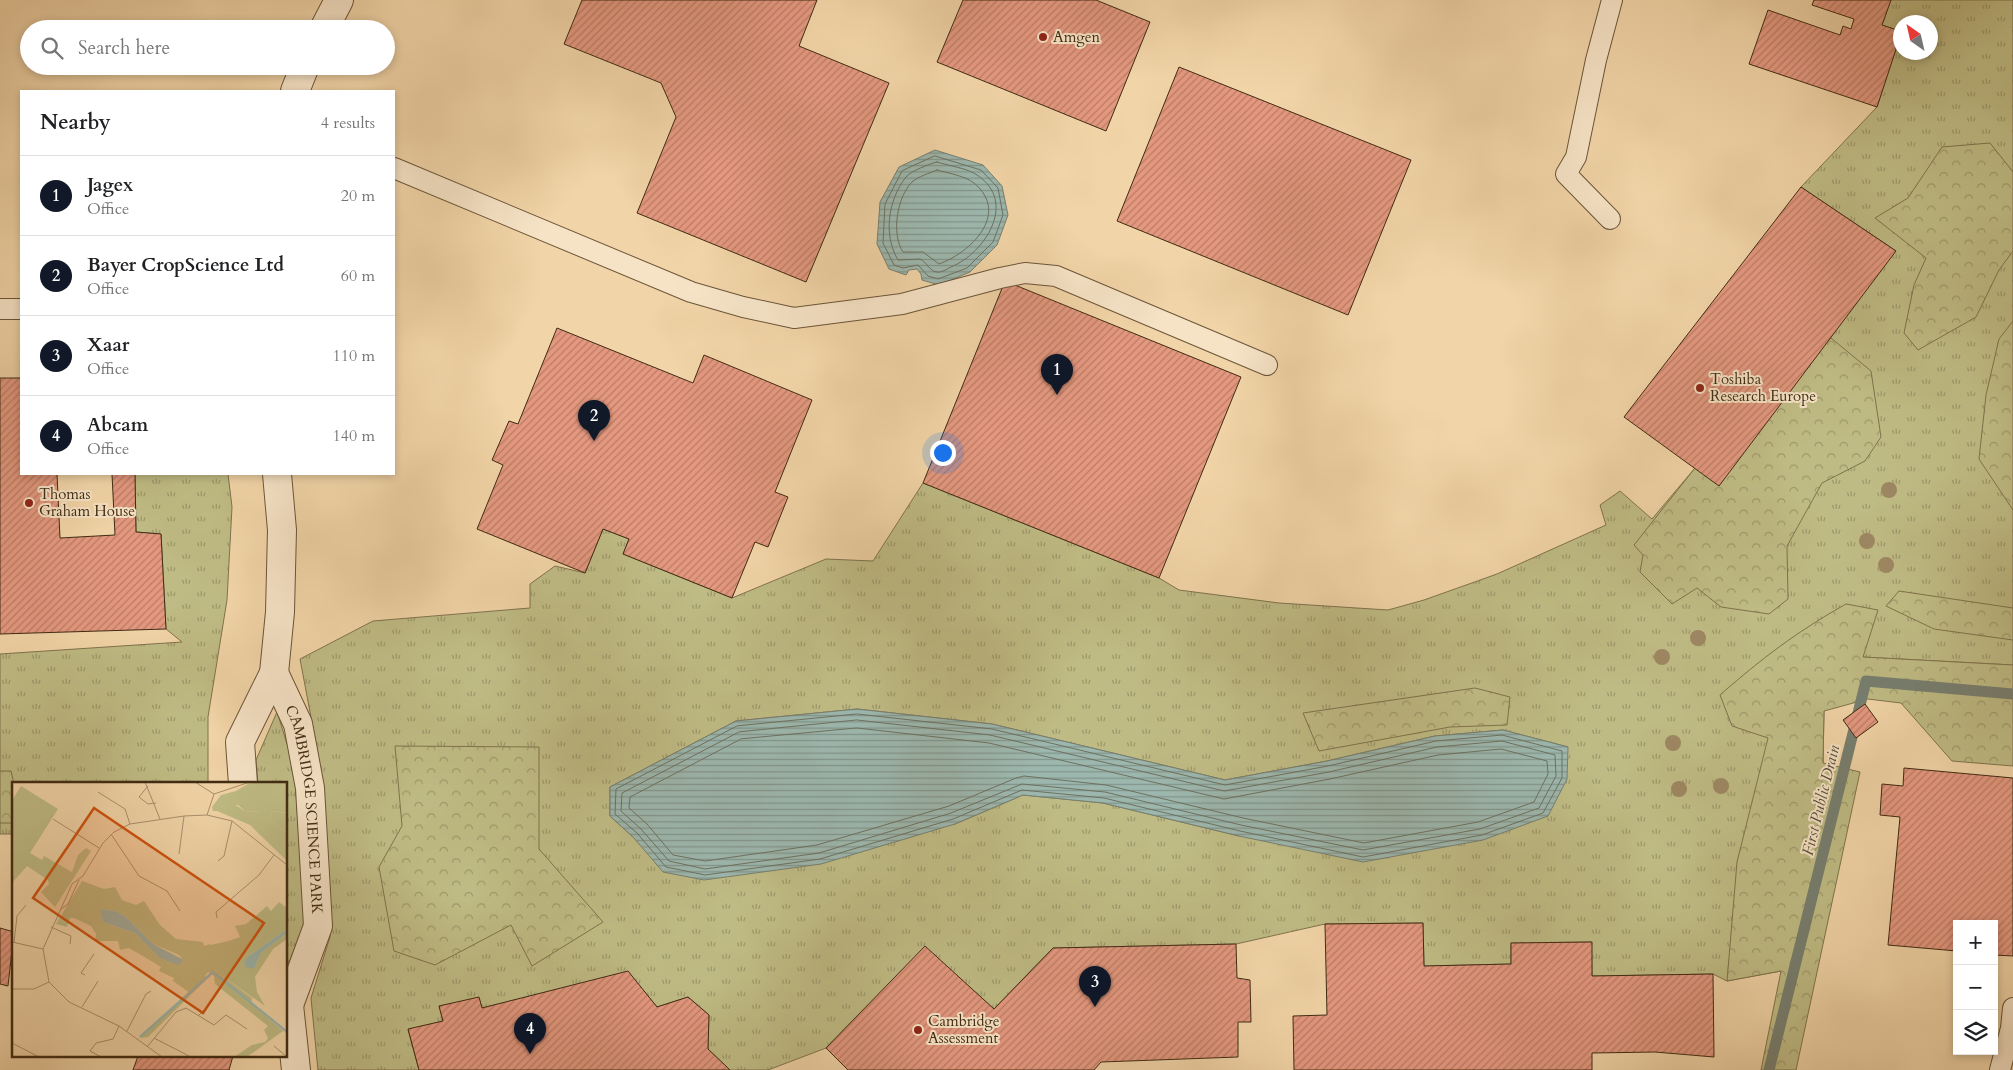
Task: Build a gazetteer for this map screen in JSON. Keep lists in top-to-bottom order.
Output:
{
  "streets": {
    "street": ["CAMBRIDGE SCIENCE PARK"]
  },
  "water": ["First Public Drain"],
  "places": [
    "Amgen",
    "Toshiba Research Europe",
    "Thomas Graham House",
    "Cambridge Assessment"
  ],
  "north": "top left",
  "page": {
    "search": "Search here",
    "heading": ["Nearby", "4 results"],
    "list": [
      {
        "mark": "1",
        "name": "Jagex",
        "note": "Office",
        "value": "20 m"
      },
      {
        "mark": "2",
        "name": "Bayer CropScience Ltd",
        "note": "Office",
        "value": "60 m"
      },
      {
        "mark": "3",
        "name": "Xaar",
        "note": "Office",
        "value": "110 m"
      },
      {
        "mark": "4",
        "name": "Abcam",
        "note": "Office",
        "value": "140 m"
      }
    ],
    "pins": [
      "1",
      "2",
      "3",
      "4"
    ],
    "map_buttons": ["+", "−"]
  }
}
